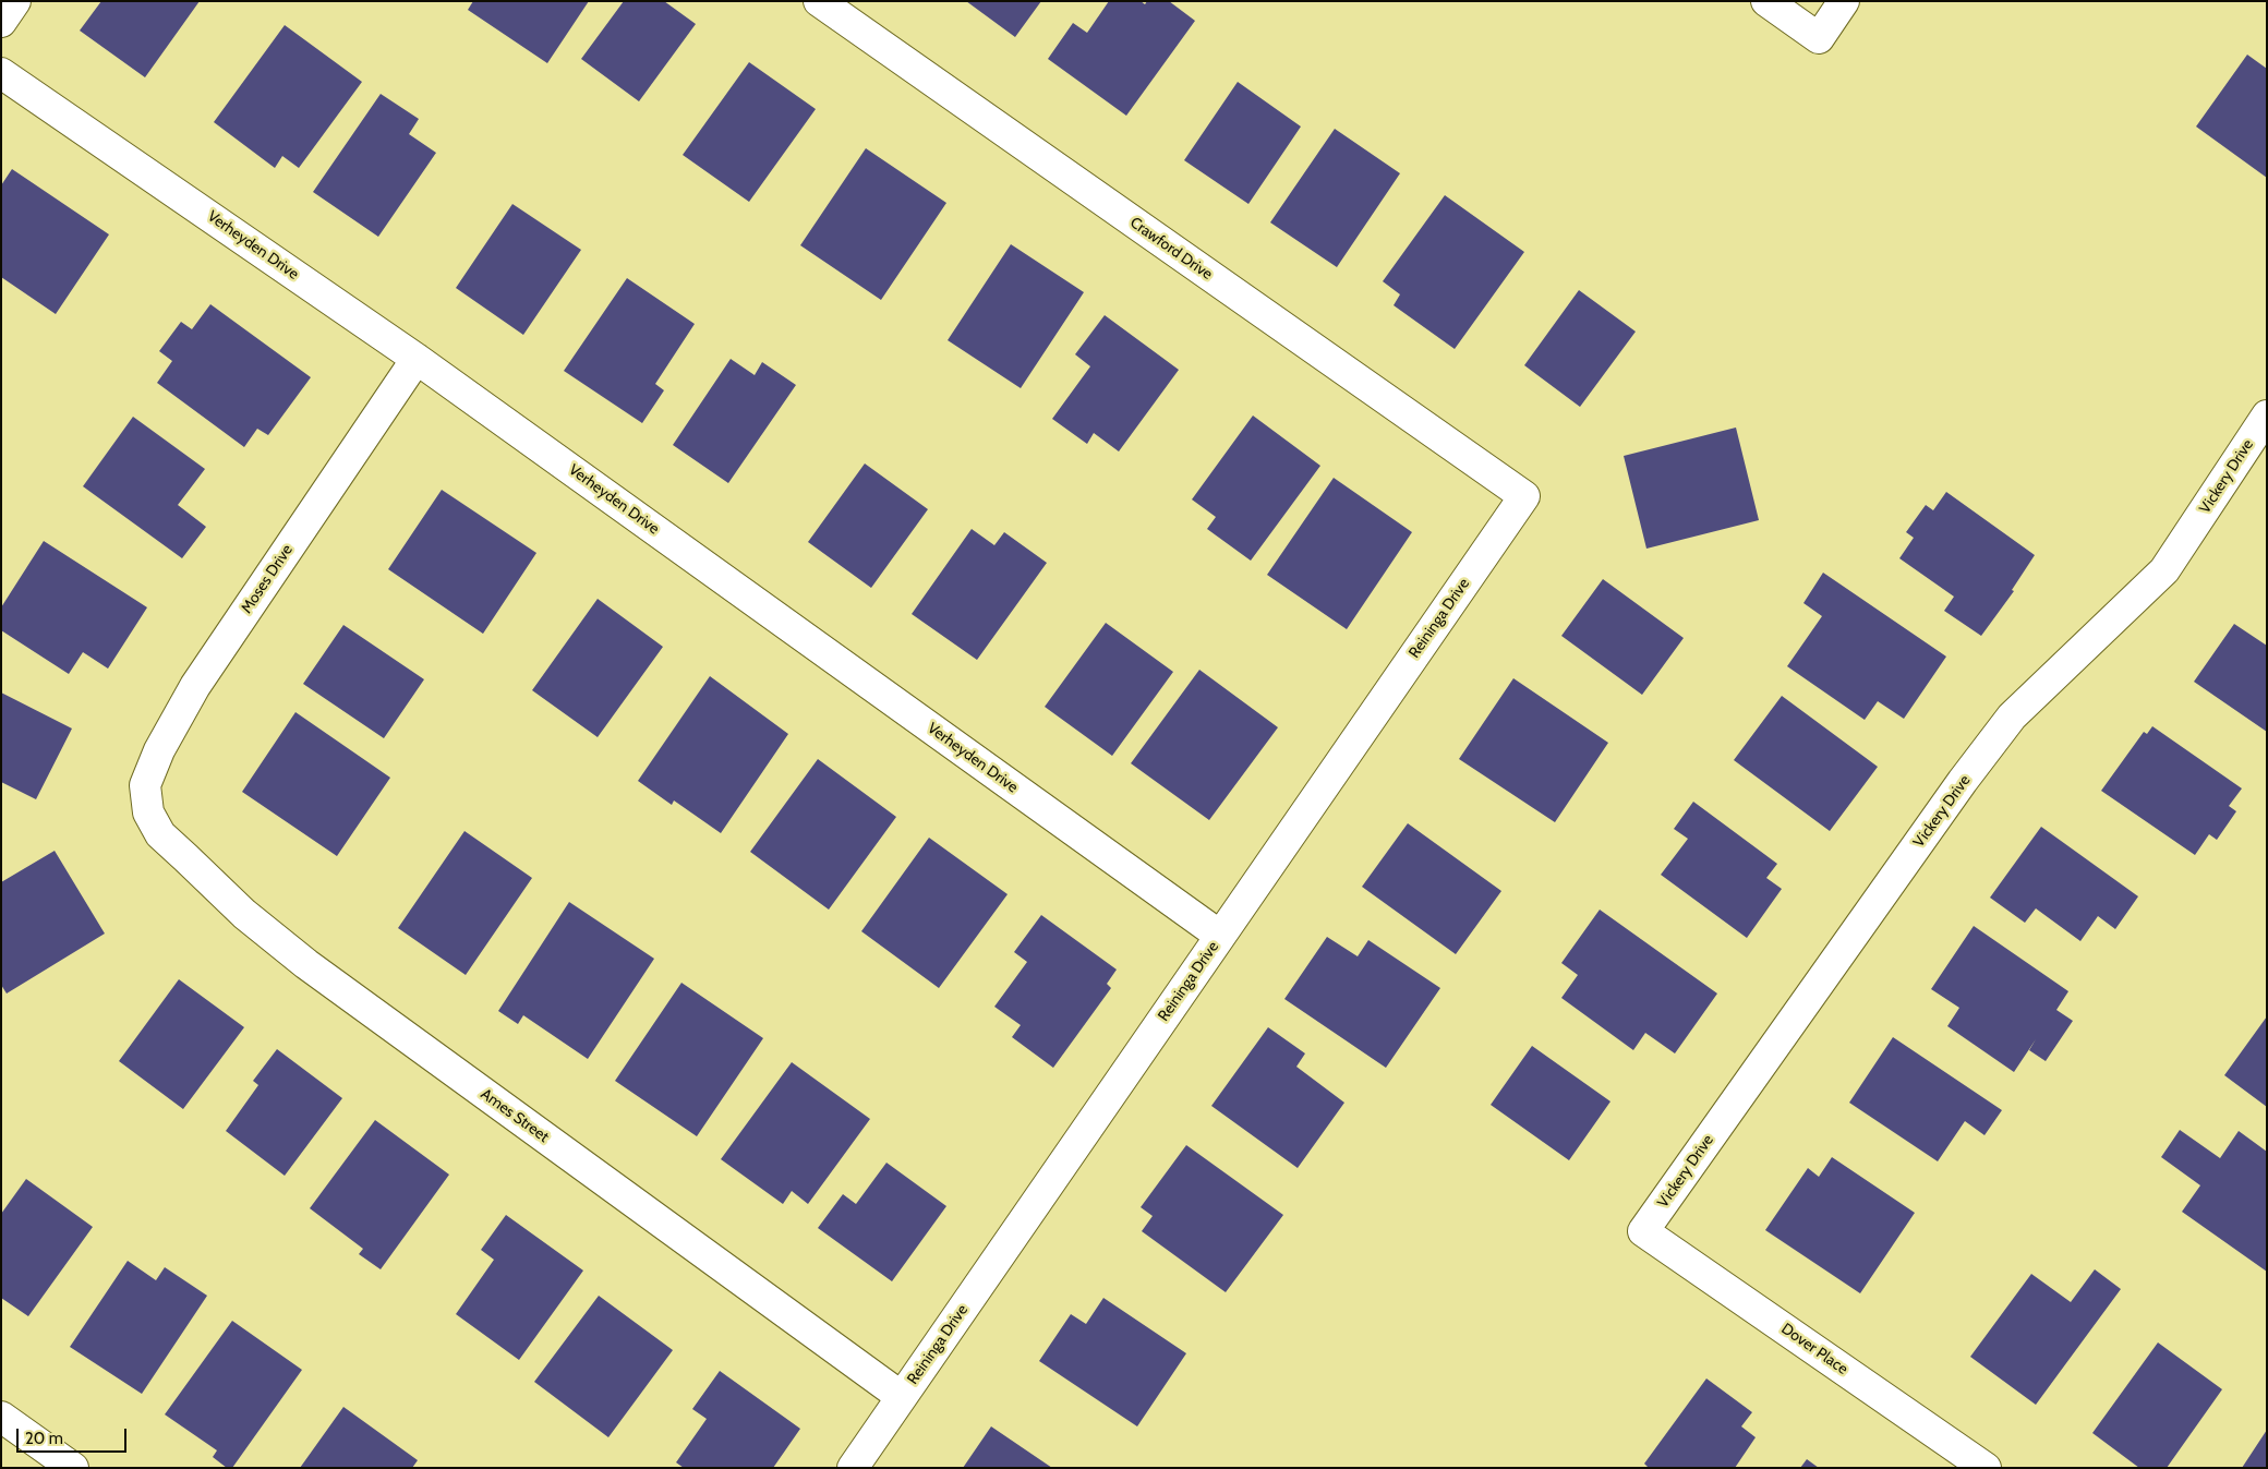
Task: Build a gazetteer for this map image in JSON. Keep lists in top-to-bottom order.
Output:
{
  "streets": {
    "street": [
      "Verheyden Drive",
      "Crawford Drive",
      "Vickery Drive",
      "Moses Drive",
      "Reininga Drive",
      "Ames Street",
      "Dover Place"
    ]
  },
  "crossings": [
    ["Verheyden Drive", "Moses Drive"],
    ["Verheyden Drive", "Reininga Drive"],
    ["Crawford Drive", "Reininga Drive"],
    ["Vickery Drive", "Dover Place"],
    ["Moses Drive", "Ames Street"],
    ["Reininga Drive", "Ames Street"]
  ],
  "scale_bar": "20 m"
}
